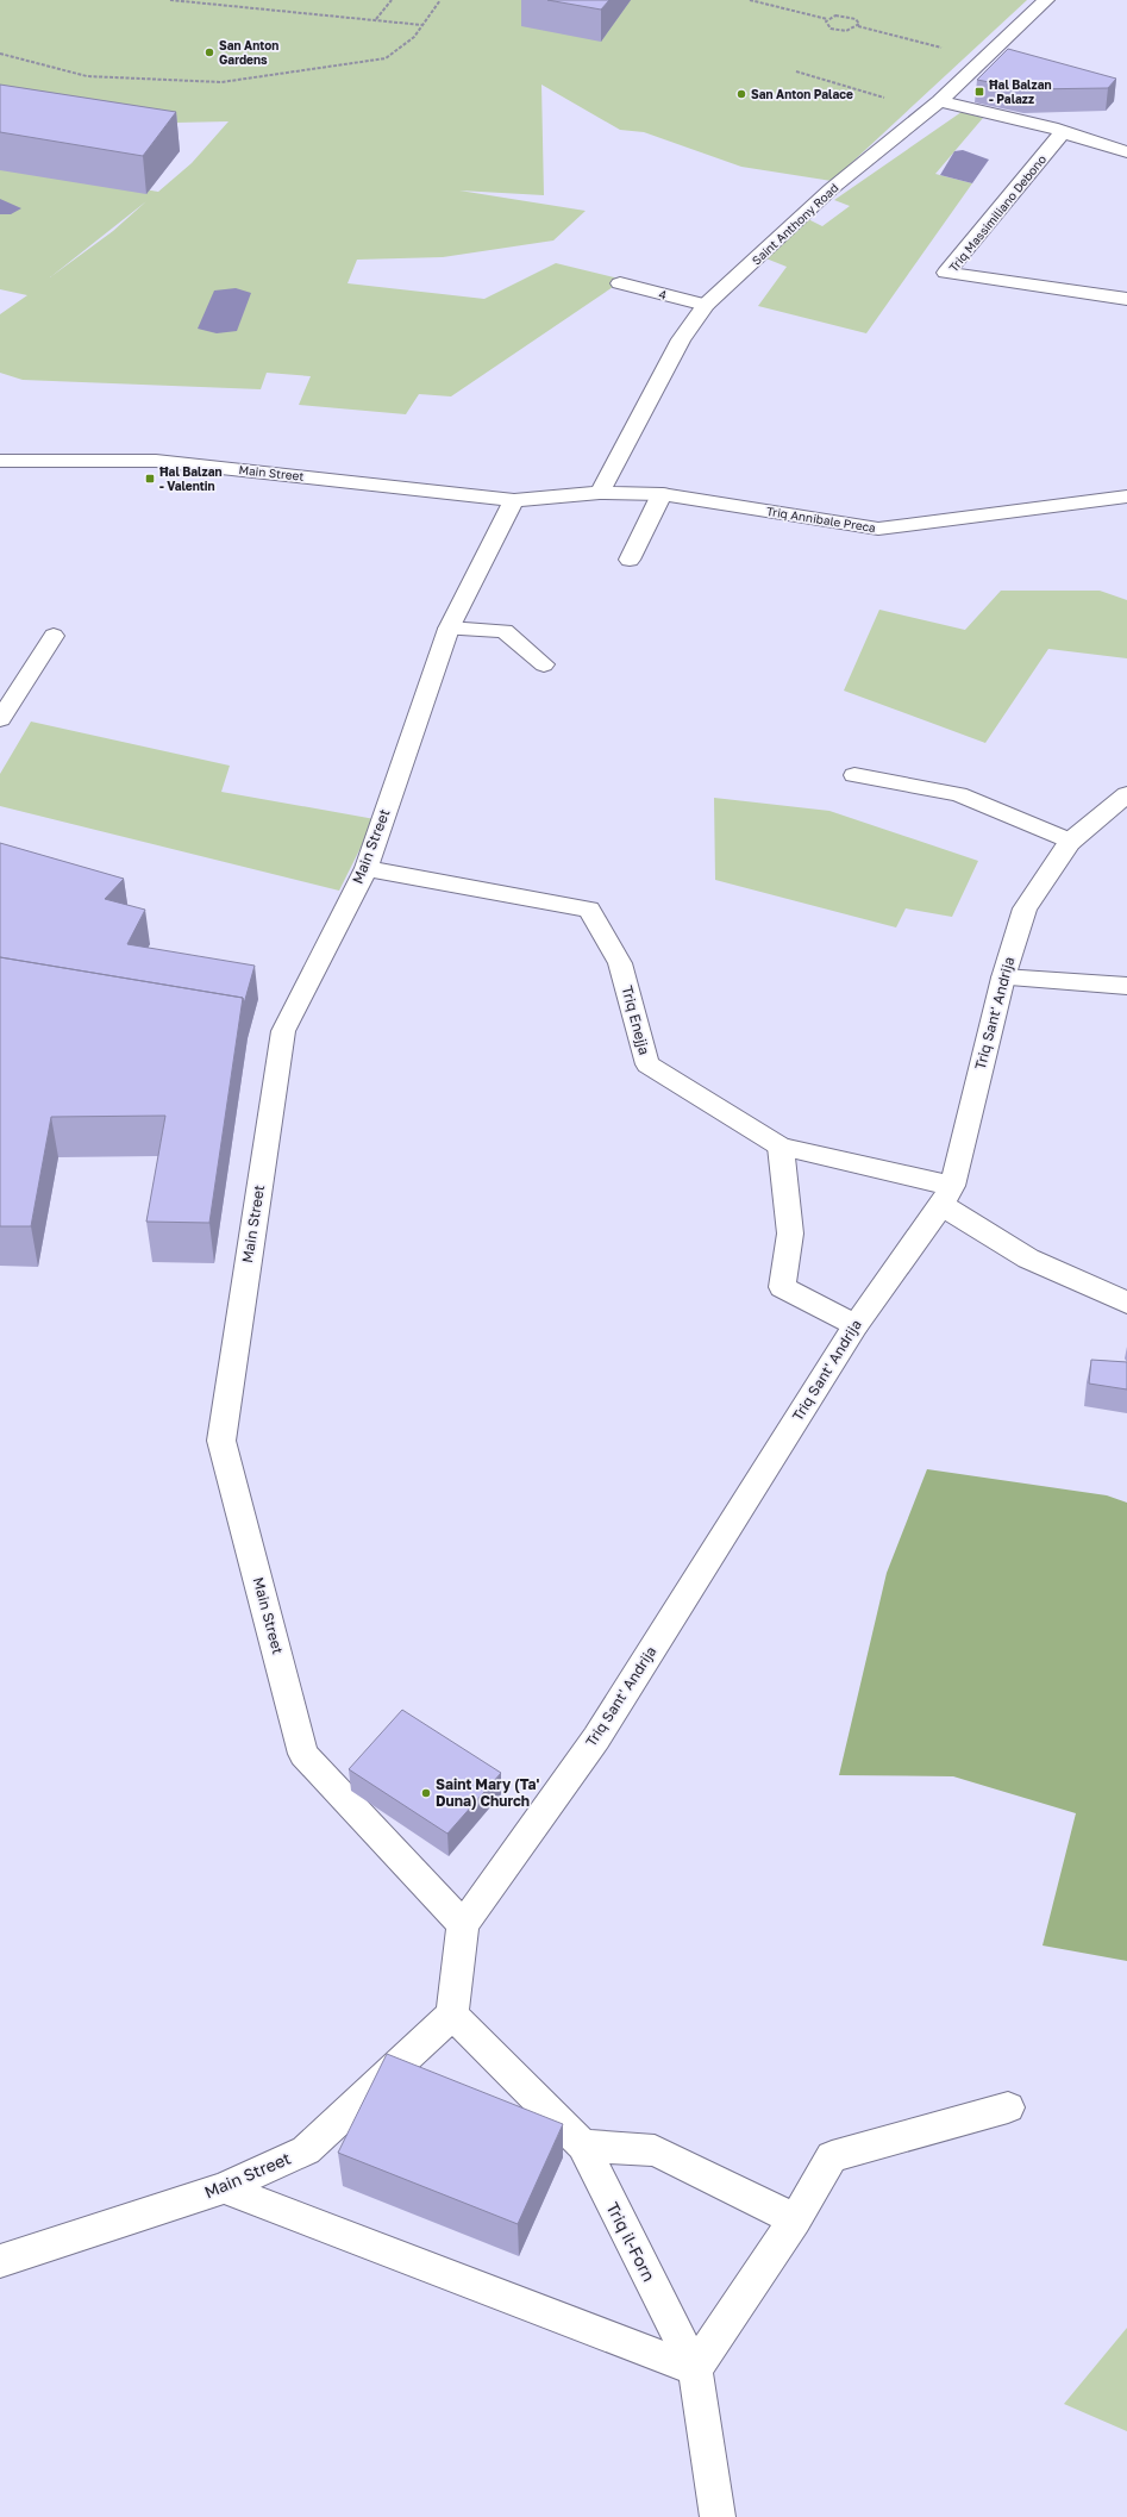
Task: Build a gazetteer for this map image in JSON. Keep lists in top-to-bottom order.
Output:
{
  "streets": {
    "street": [
      "Triq Massimiliano Debono",
      "Saint Anthony Road",
      "4",
      "Main Street",
      "Triq Annibale Preca",
      "Triq Sant' Andrija",
      "Triq Enejja",
      "Triq il-Forn"
    ]
  },
  "crossings": [
    ["Saint Anthony Road", "4"],
    ["Saint Anthony Road", "Main Street"],
    ["Saint Anthony Road", "Triq Annibale Preca"],
    ["Main Street", "Triq Annibale Preca"],
    ["Main Street", "Triq Sant' Andrija"],
    ["Main Street", "Triq Enejja"],
    ["Main Street", "Triq il-Forn"],
    ["Triq Sant' Andrija", "Triq Enejja"]
  ],
  "places": {
    "other": ["San Anton Gardens", "San Anton Palace", "Saint Mary (Ta' Duna) Church"],
    "transit": ["Ħal Balzan - Palazz", "Ħal Balzan - Valentin"]
  }
}
